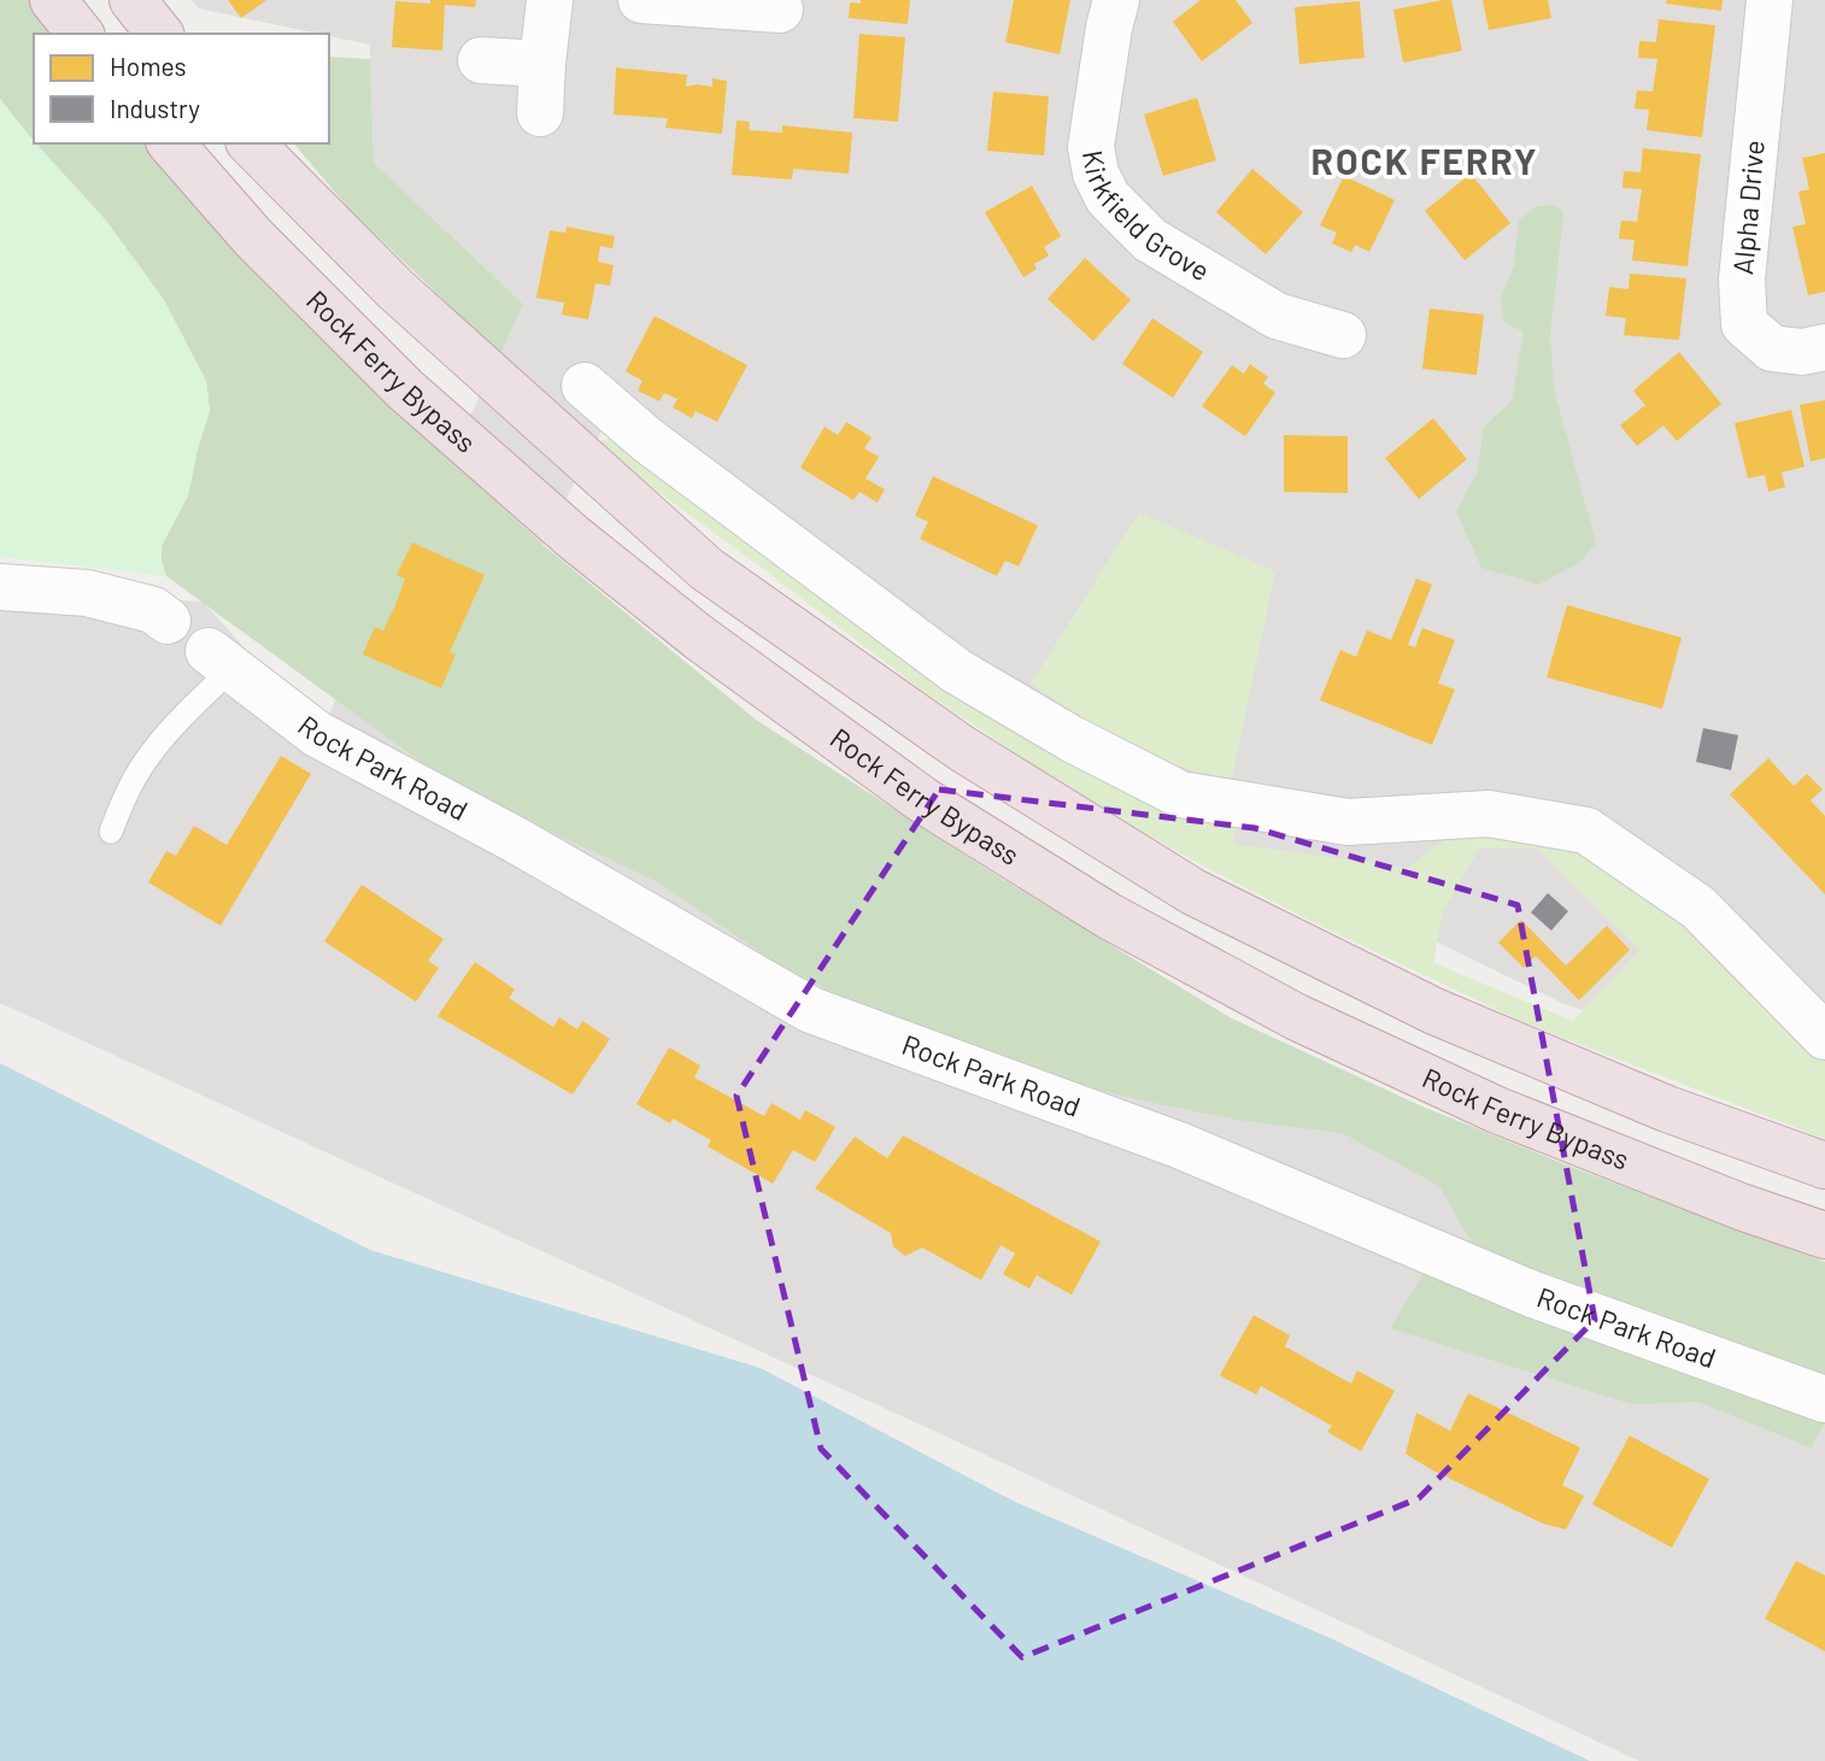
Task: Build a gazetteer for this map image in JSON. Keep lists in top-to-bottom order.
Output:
{
  "streets": {
    "highway": ["Rock Ferry Bypass"],
    "street": ["Alpha Drive", "Kirkfield Grove", "Rock Park Road"]
  },
  "districts": ["ROCK FERRY"],
  "legend": ["Homes", "Industry"]
}
